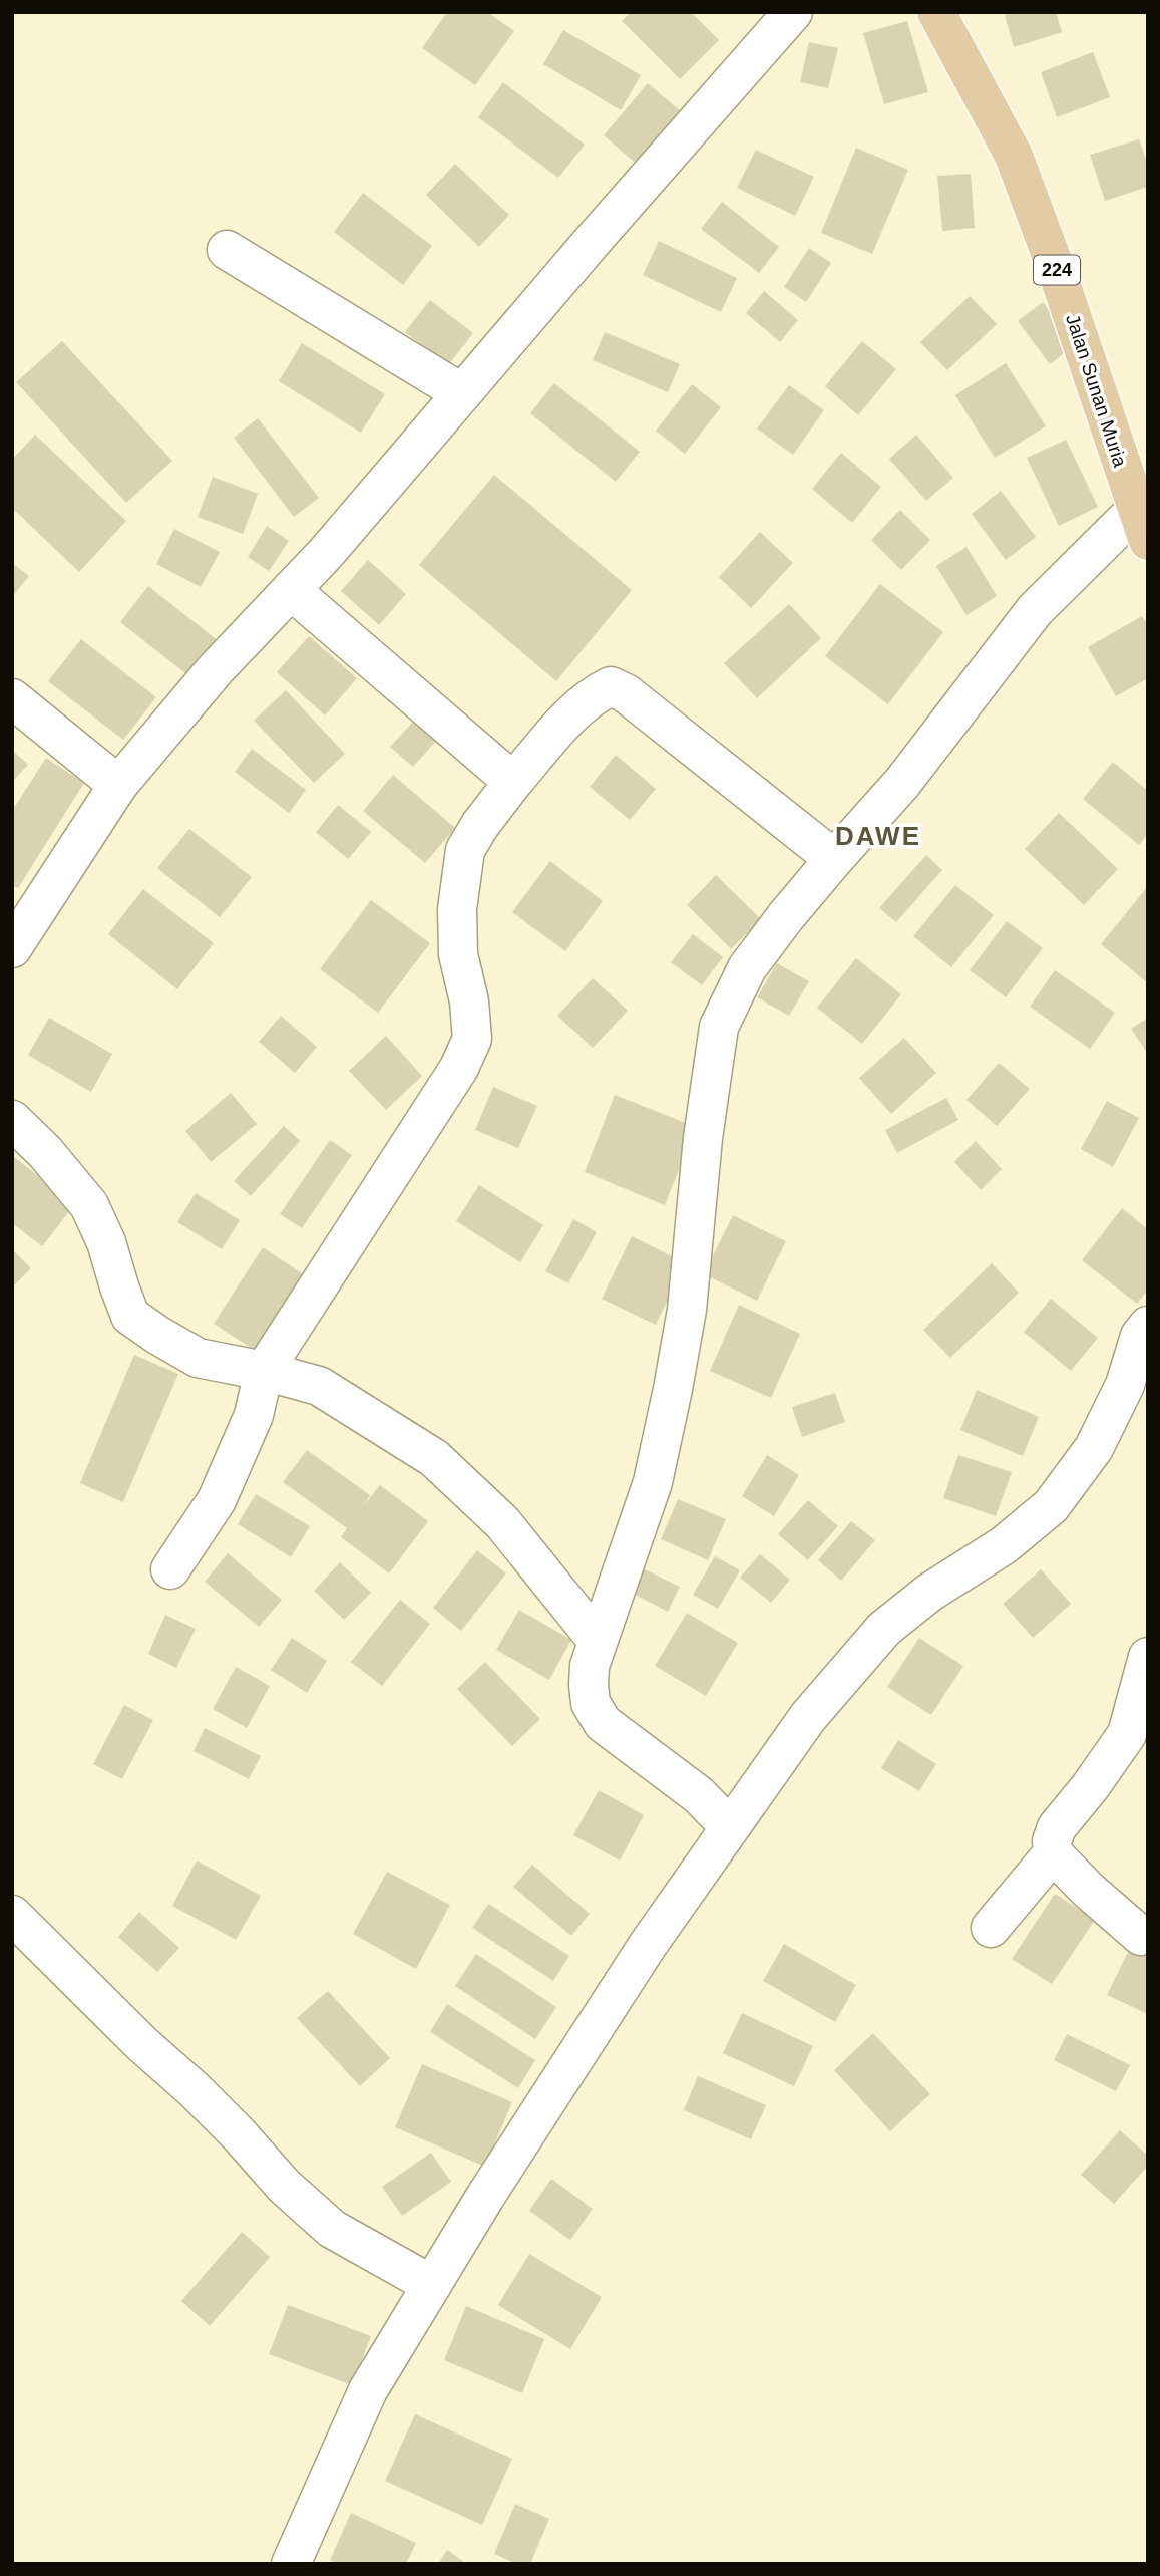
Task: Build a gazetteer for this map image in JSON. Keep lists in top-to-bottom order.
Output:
{
  "streets": {
    "main road": ["224", "Jalan Sunan Muria"]
  },
  "districts": ["DAWE"]
}
